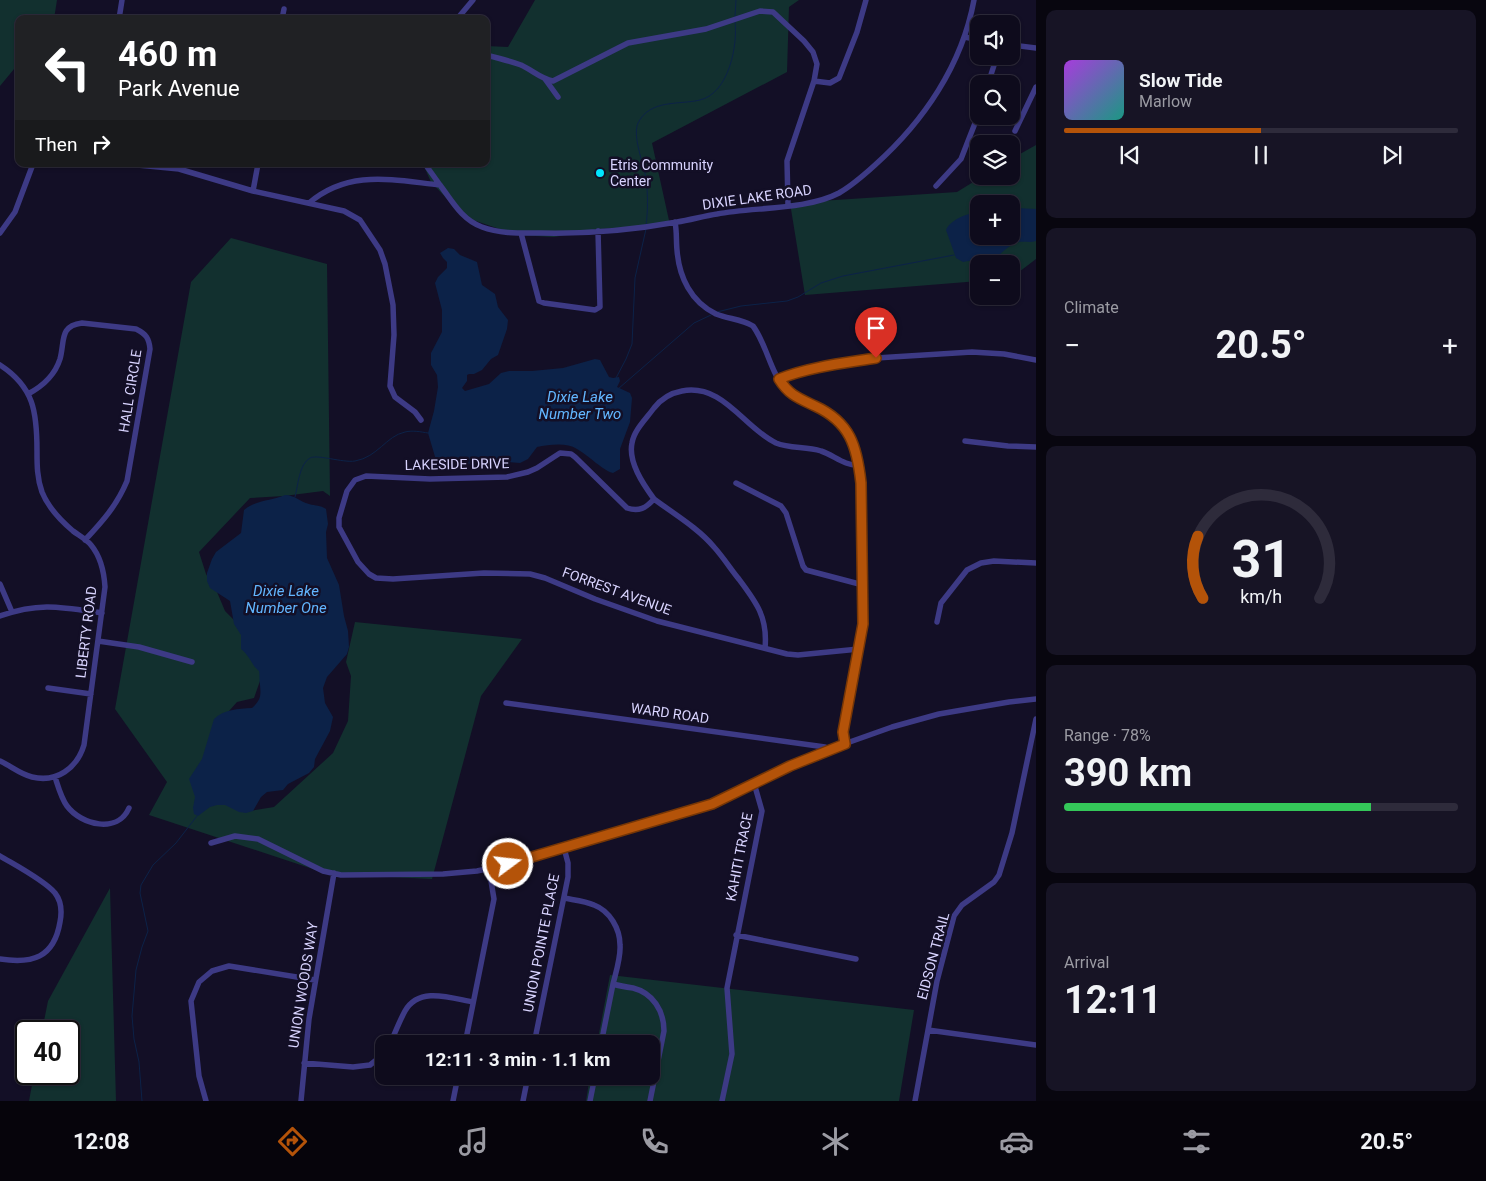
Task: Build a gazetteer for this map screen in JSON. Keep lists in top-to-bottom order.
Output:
{
  "streets": {
    "street": [
      "DIXIE LAKE ROAD",
      "HALL CIRCLE",
      "LAKESIDE DRIVE",
      "FORREST AVENUE",
      "LIBERTY ROAD",
      "WARD ROAD",
      "KAHITI TRACE",
      "UNION POINTE PLACE",
      "EIDSON TRAIL",
      "UNION WOODS WAY"
    ]
  },
  "crossings": [
    ["HALL CIRCLE", "LIBERTY ROAD"],
    ["LAKESIDE DRIVE", "FORREST AVENUE"]
  ],
  "water": ["Dixie Lake Number Two", "Dixie Lake Number One"],
  "places": ["Etris Community Center"],
  "page": {
    "map_buttons": ["+", "−"],
    "turn": ["460 m", "Park Avenue"],
    "song": ["Slow Tide", "Marlow"],
    "then": "Then",
    "tile": [
      "Climate",
      ["Range · 78%", "390 km"],
      ["Arrival", "12:11"]
    ],
    "heat": ["−", "20.5°", "+"],
    "limit": "40",
    "trip": "12:11 · 3 min · 1.1 km",
    "tabs": ["12:08", "20.5°"],
    "gauge": ["31", "km/h"]
  }
}
